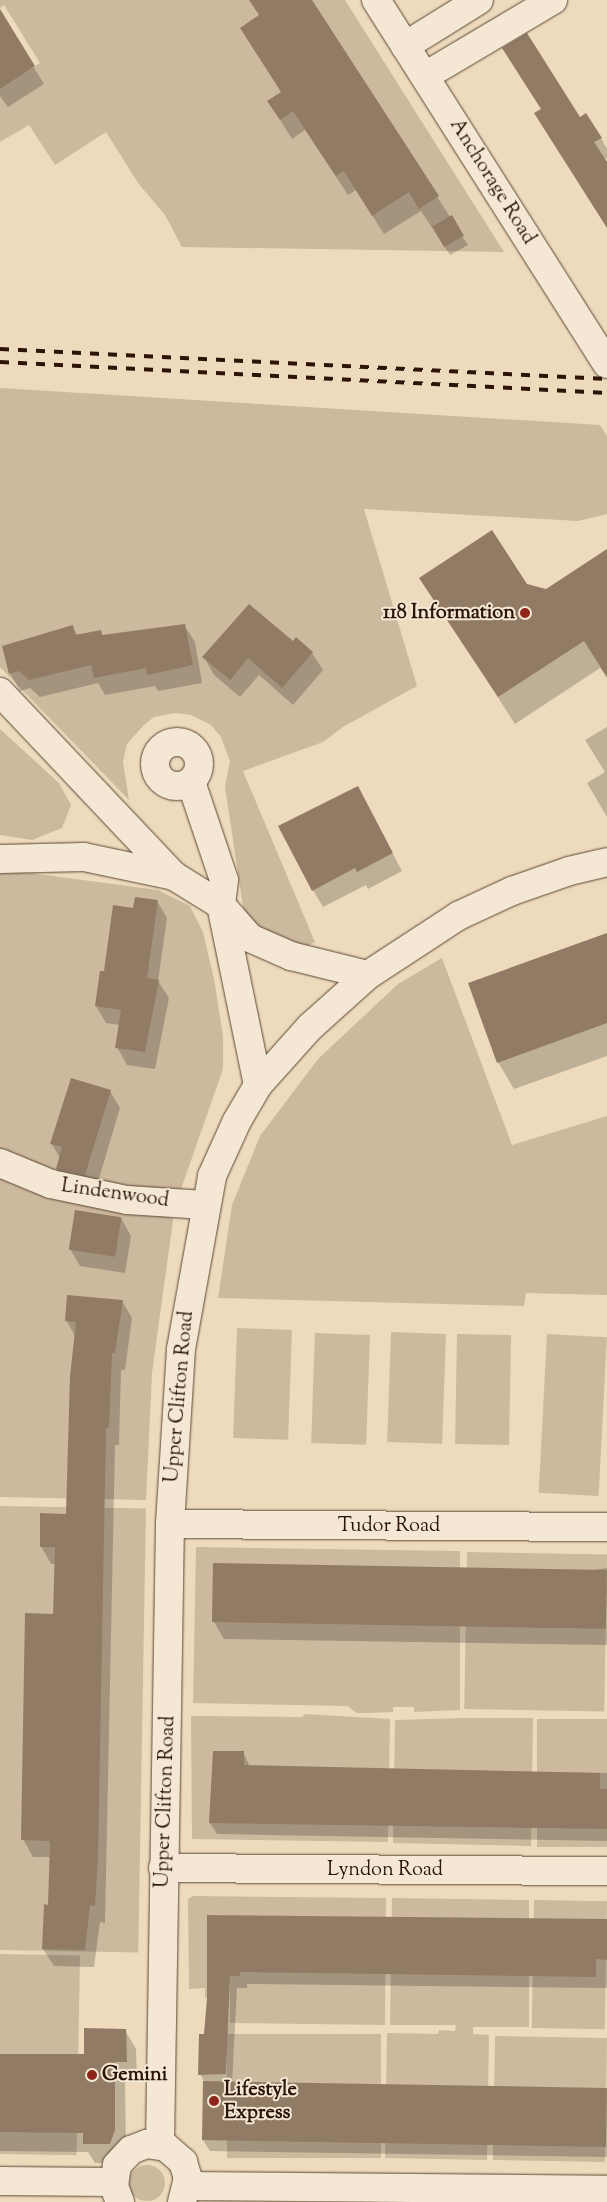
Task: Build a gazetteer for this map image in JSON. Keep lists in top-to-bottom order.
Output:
{
  "streets": {
    "street": [
      "Anchorage Road",
      "Lindenwood",
      "Upper Clifton Road",
      "Tudor Road",
      "Lyndon Road"
    ]
  },
  "crossings": [
    ["Lindenwood", "Upper Clifton Road"],
    ["Upper Clifton Road", "Tudor Road"],
    ["Upper Clifton Road", "Lyndon Road"]
  ],
  "places": ["118 Information", "Gemini", "Lifestyle Express"]
}
